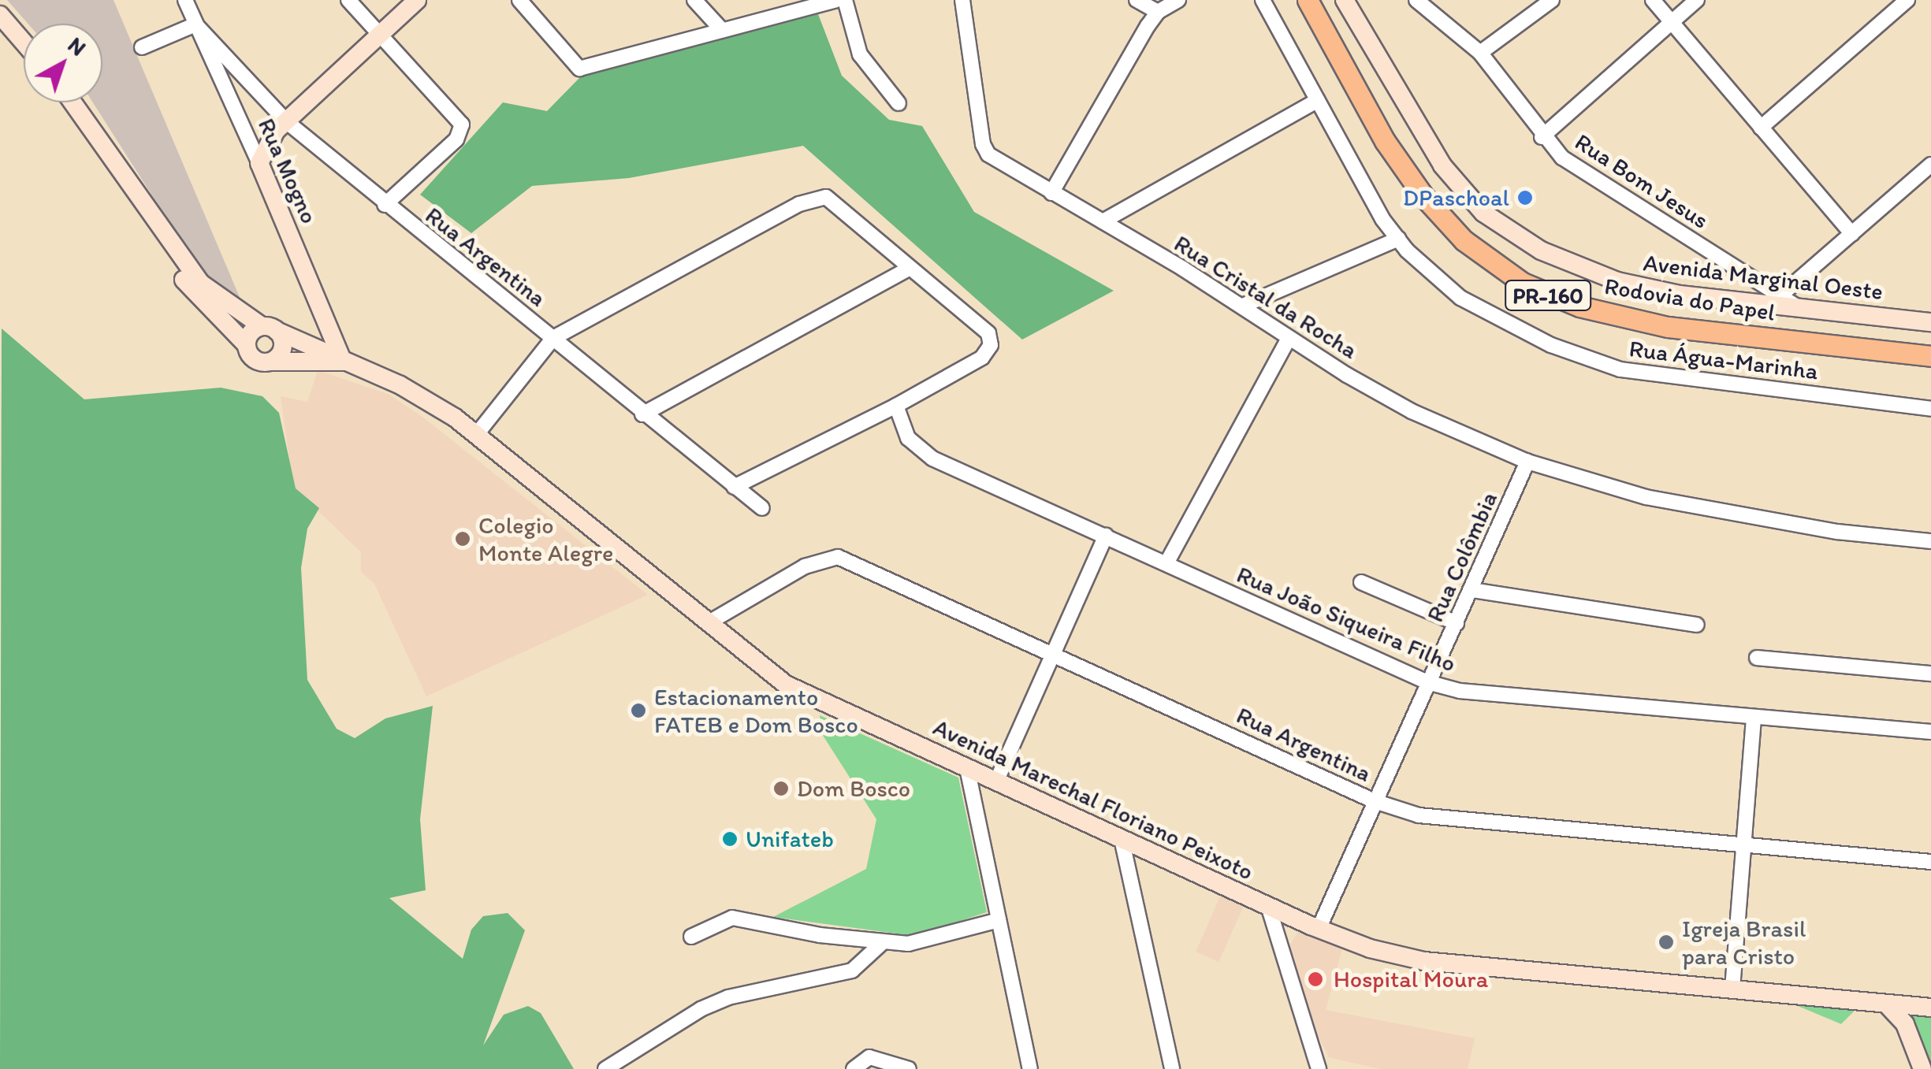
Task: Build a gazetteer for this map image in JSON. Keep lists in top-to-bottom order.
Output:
{
  "streets": {
    "main road": [
      "Rua Mogno",
      "Avenida Marginal Oeste",
      "PR-160",
      "Rodovia do Papel",
      "Avenida Marechal Floriano Peixoto"
    ],
    "street": [
      "Rua Bom Jesus",
      "Rua Argentina",
      "Rua Cristal da Rocha",
      "Rua Água-Marinha",
      "Rua Colômbia",
      "Rua João Siqueira Filho"
    ]
  },
  "crossings": [
    ["Rua Mogno", "Rua Argentina"],
    ["Rua Mogno", "Avenida Marechal Floriano Peixoto"],
    ["Rua Bom Jesus", "Avenida Marginal Oeste"],
    ["Rua Argentina", "Rua Colômbia"],
    ["Rua Argentina", "Avenida Marechal Floriano Peixoto"],
    ["Rua Cristal da Rocha", "Rua Colômbia"],
    ["Rua Colômbia", "Rua João Siqueira Filho"],
    ["Rua Colômbia", "Avenida Marechal Floriano Peixoto"]
  ],
  "places": [
    "DPaschoal",
    "Colegio Monte Alegre",
    "Estacionamento FATEB e Dom Bosco",
    "Dom Bosco",
    "Unifateb",
    "Igreja Brasil para Cristo",
    "Hospital Moura"
  ],
  "north": "top right"
}
